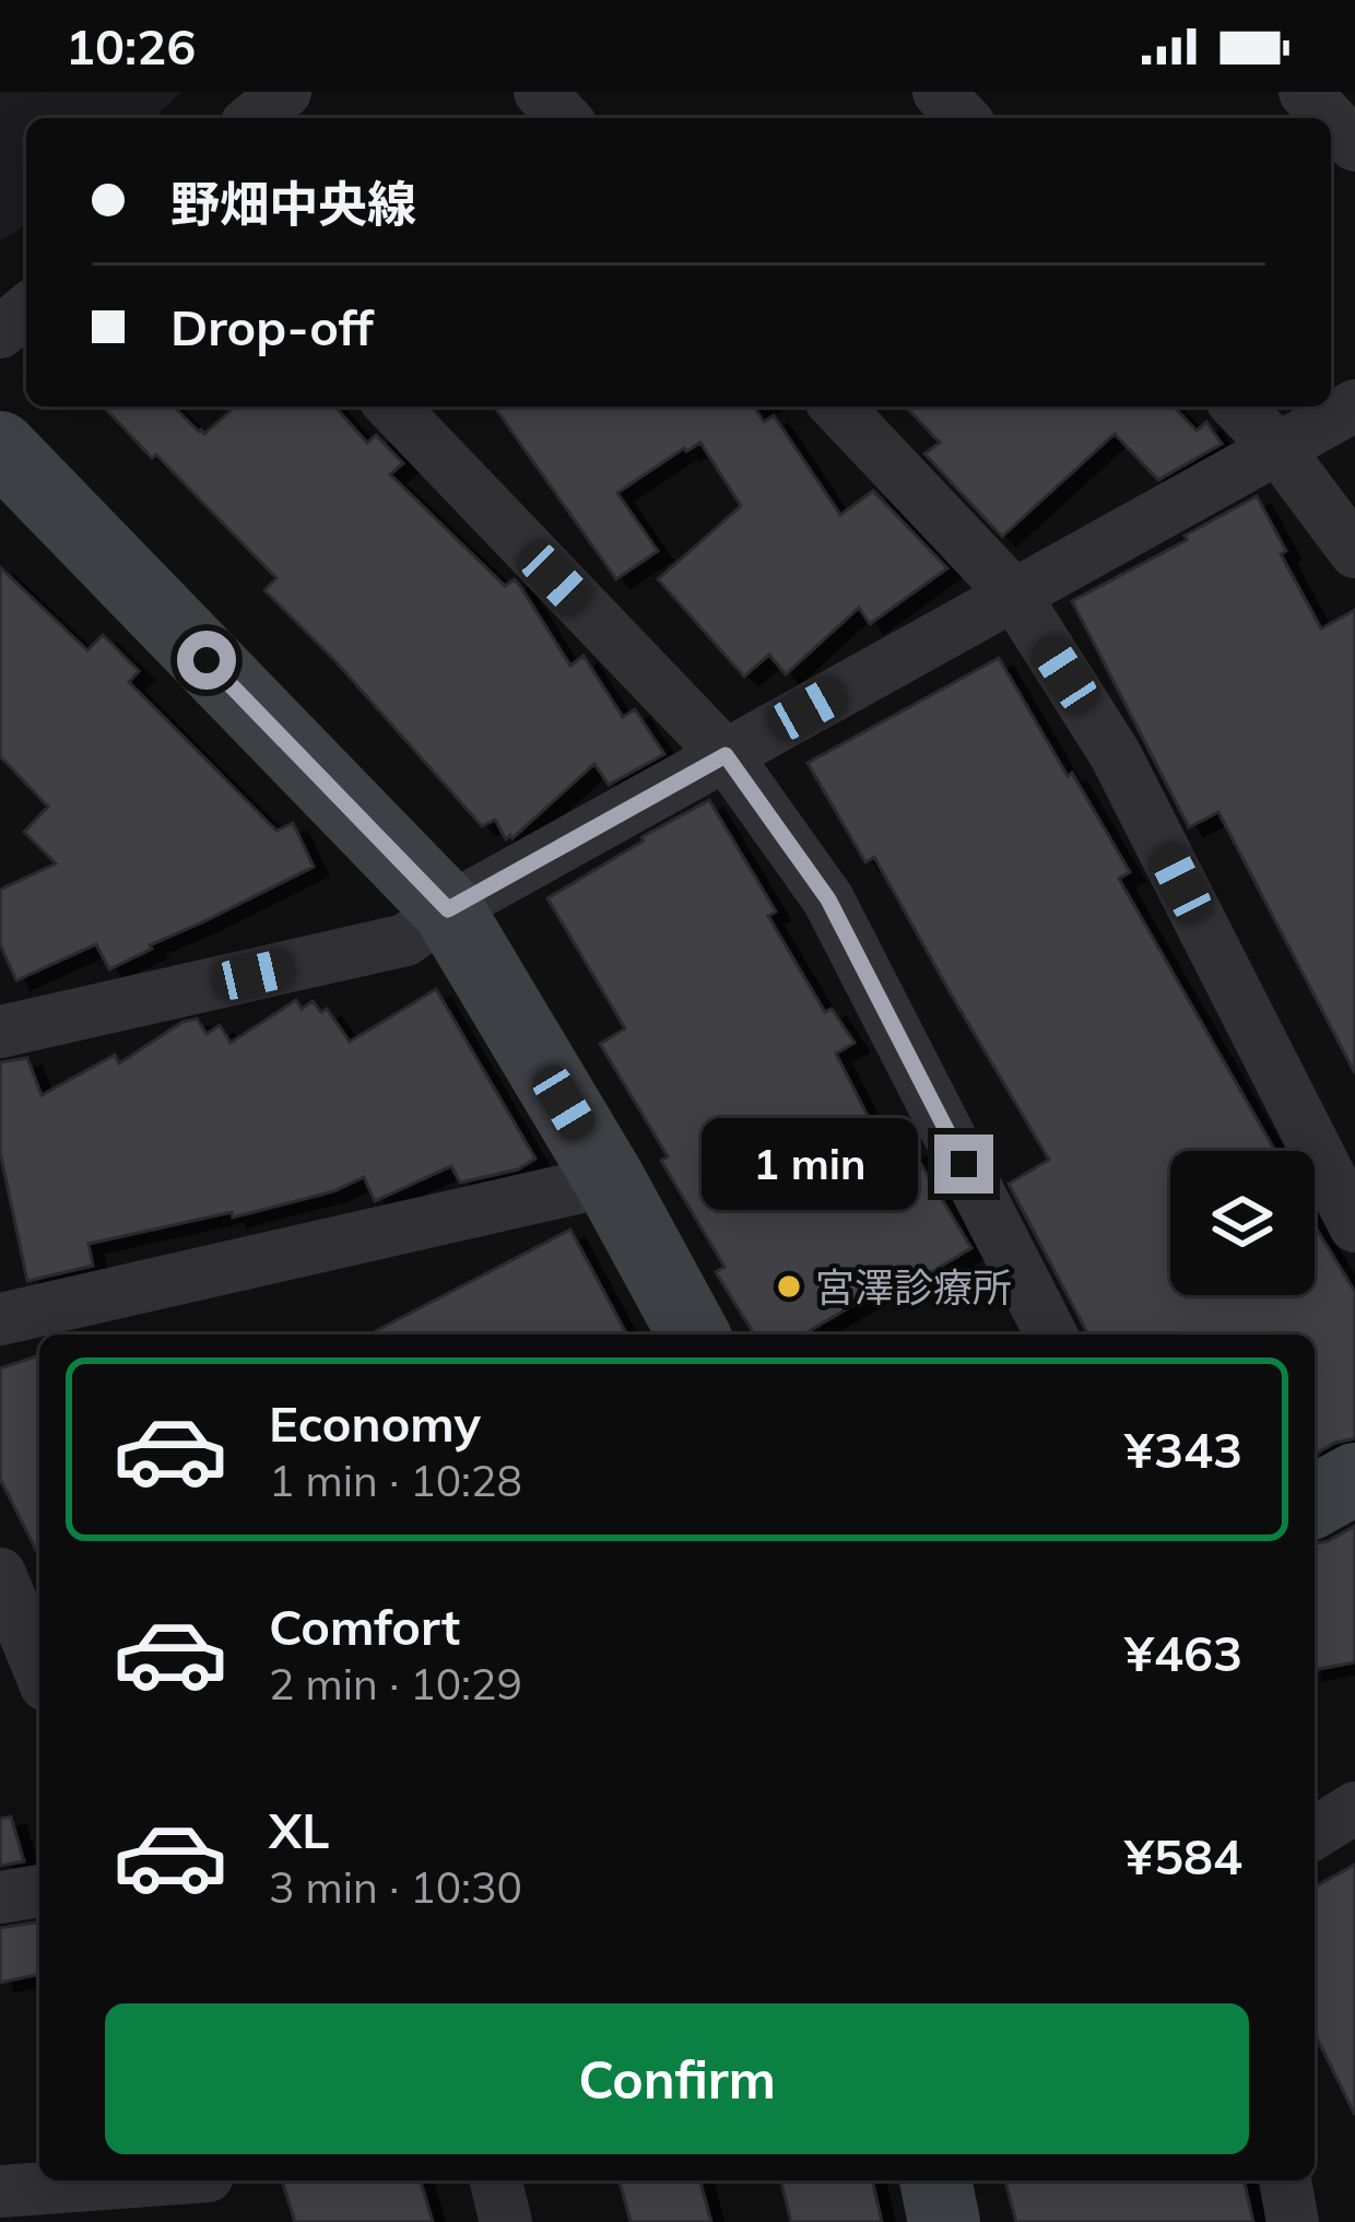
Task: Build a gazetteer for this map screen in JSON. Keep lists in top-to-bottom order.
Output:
{
  "places": ["宮澤診療所"],
  "page": {
    "status": "10:26",
    "banner": ["野畑中央線", "Drop-off"],
    "bubble": "1 min",
    "list": [
      {
        "name": "Economy",
        "note": "1 min · 10:28",
        "value": "¥343"
      },
      {
        "name": "Comfort",
        "note": "2 min · 10:29",
        "value": "¥463"
      },
      {
        "name": "XL",
        "note": "3 min · 10:30",
        "value": "¥584"
      }
    ],
    "buttons": "Confirm"
  }
}
